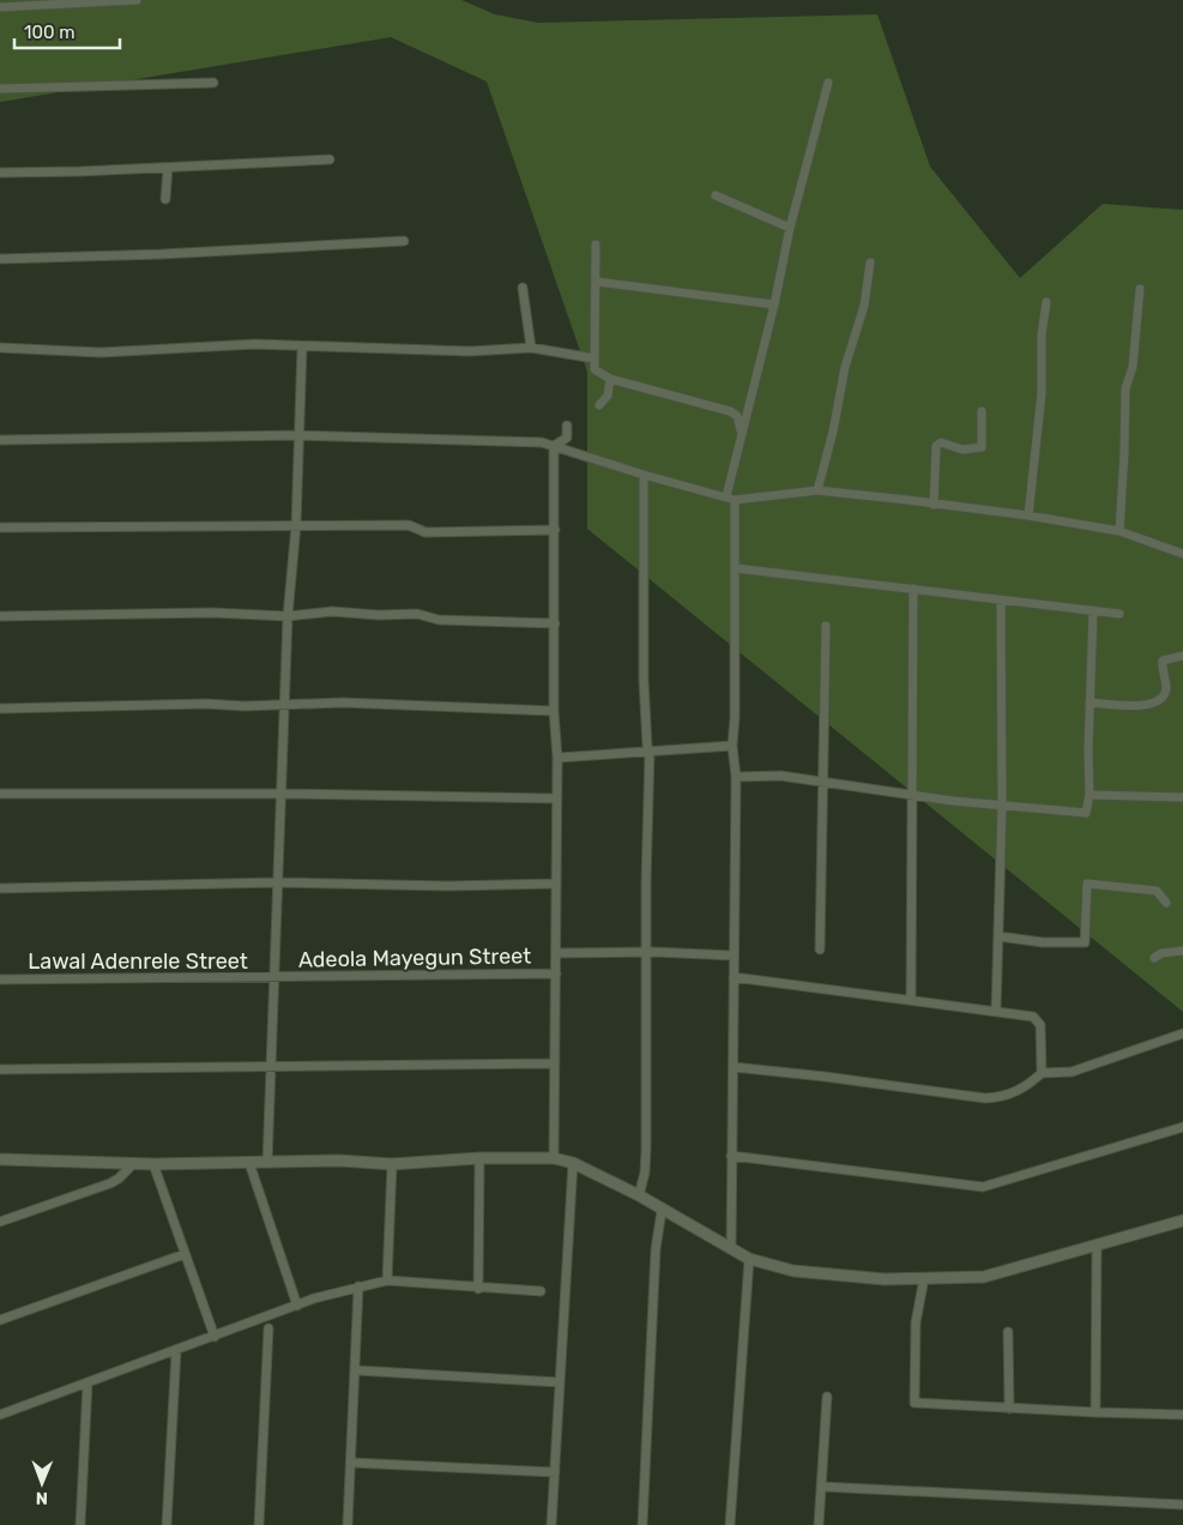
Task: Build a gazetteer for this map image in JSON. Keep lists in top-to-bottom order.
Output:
{
  "streets": {
    "street": ["Adeola Mayegun Street", "Lawal Adenrele Street"]
  },
  "crossings": [
    ["Adeola Mayegun Street", "Lawal Adenrele Street"]
  ],
  "scale_bar": "100 m",
  "north": "bottom"
}
